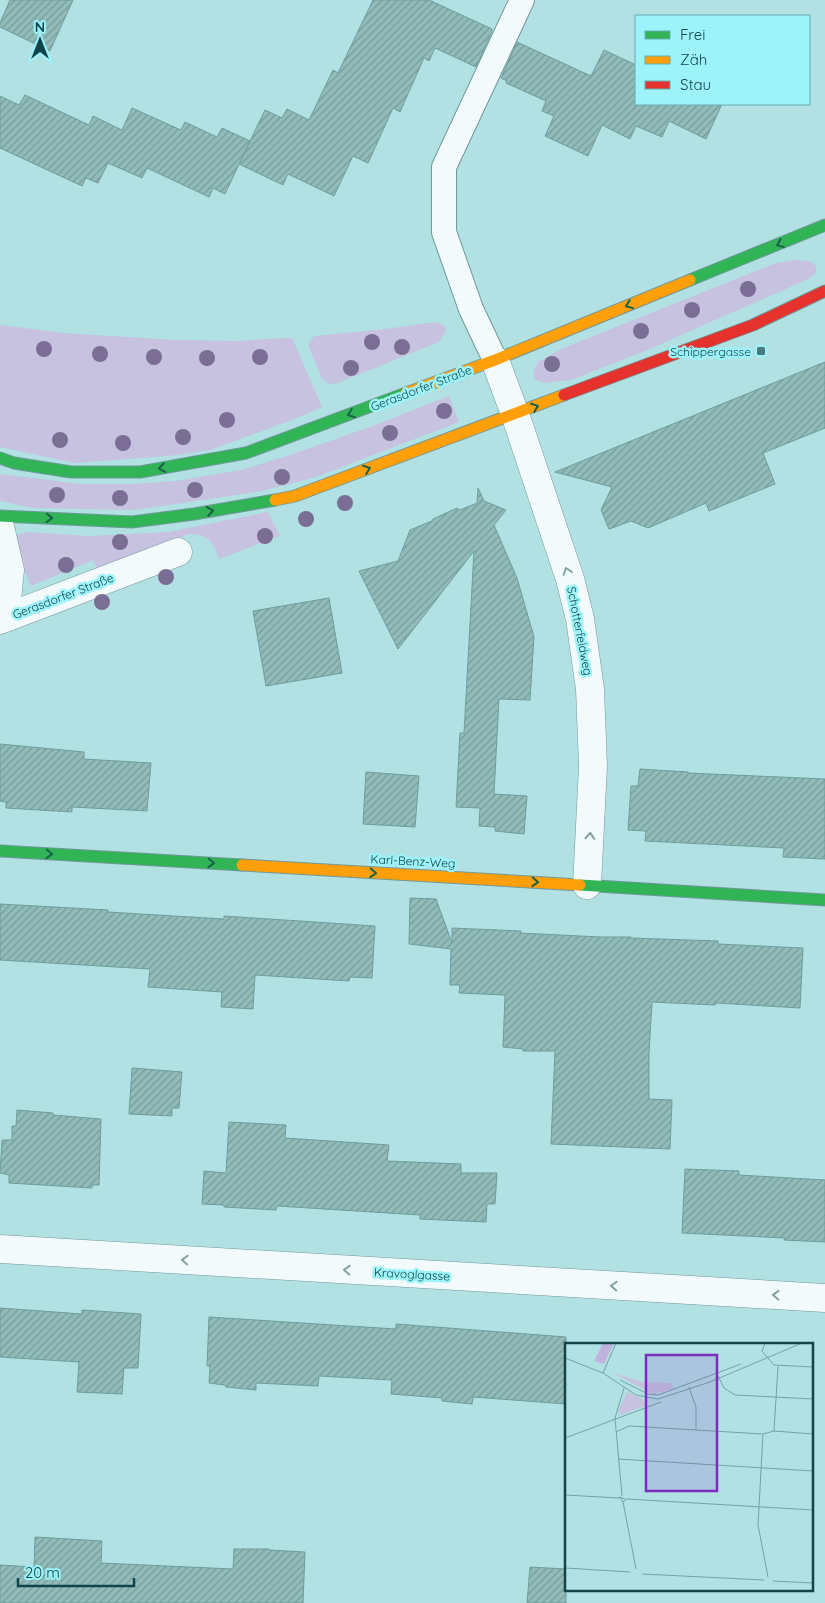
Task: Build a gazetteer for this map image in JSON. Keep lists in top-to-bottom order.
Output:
{
  "streets": {
    "main road": ["Gerasdorfer Straße", "Karl-Benz-Weg"],
    "street": ["Schotterfeldweg", "Kravoglgasse"]
  },
  "crossings": [
    ["Gerasdorfer Straße", "Schotterfeldweg"],
    ["Schotterfeldweg", "Karl-Benz-Weg"]
  ],
  "one_way": ["Schotterfeldweg", "Karl-Benz-Weg", "Kravoglgasse"],
  "places": {
    "transit": ["Schippergasse"]
  },
  "legend": ["Frei", "Zäh", "Stau"],
  "scale_bar": "20 m",
  "north": "top"
}
